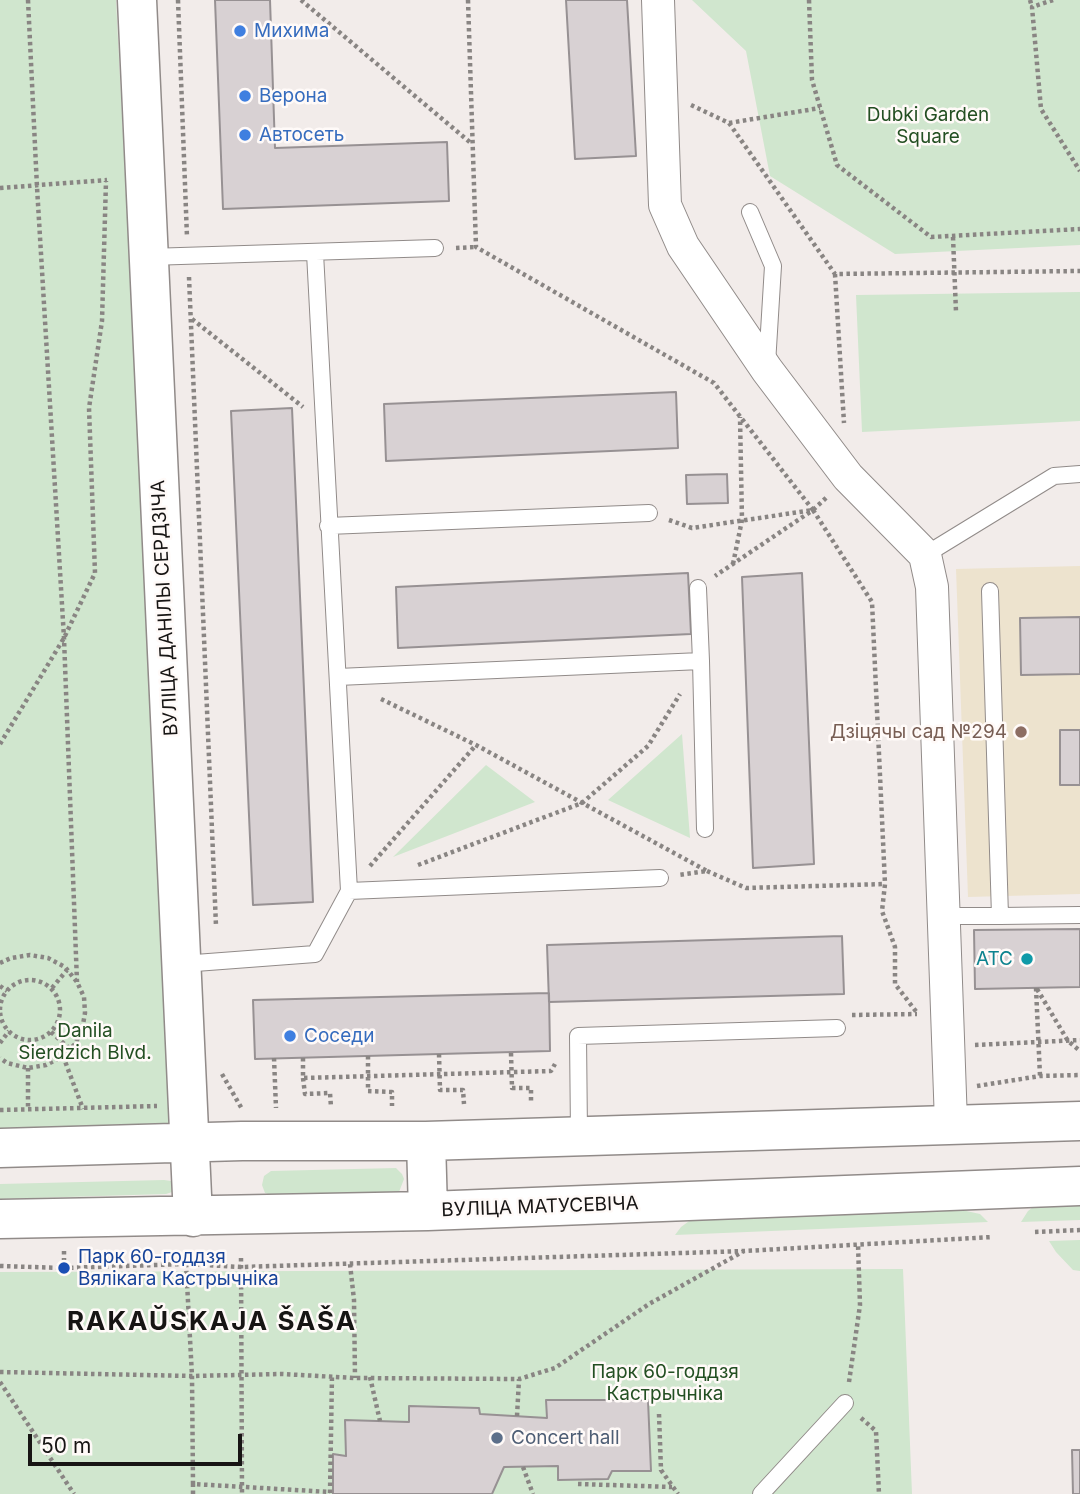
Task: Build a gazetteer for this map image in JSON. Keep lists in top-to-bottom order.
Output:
{
  "streets": {
    "main road": ["ВУЛІЦА ДАНІЛЫ СЕРДЗІЧА", "ВУЛІЦА МАТУСЕВІЧА"]
  },
  "crossings": [
    ["ВУЛІЦА ДАНІЛЫ СЕРДЗІЧА", "ВУЛІЦА МАТУСЕВІЧА"]
  ],
  "districts": ["RAKAŬSKAJA ŠAŠA"],
  "parks": ["Dubki Garden Square", "Danila Sierdzich Blvd.", "Парк 60-годдзя Кастрычніка"],
  "places": [
    "Михима",
    "Верона",
    "Автосеть",
    "Дзіцячы сад №294",
    "АТС",
    "Соседи",
    "Парк 60-годдзя Вялікага Кастрычніка",
    "Concert hall"
  ],
  "scale_bar": "50 m"
}
